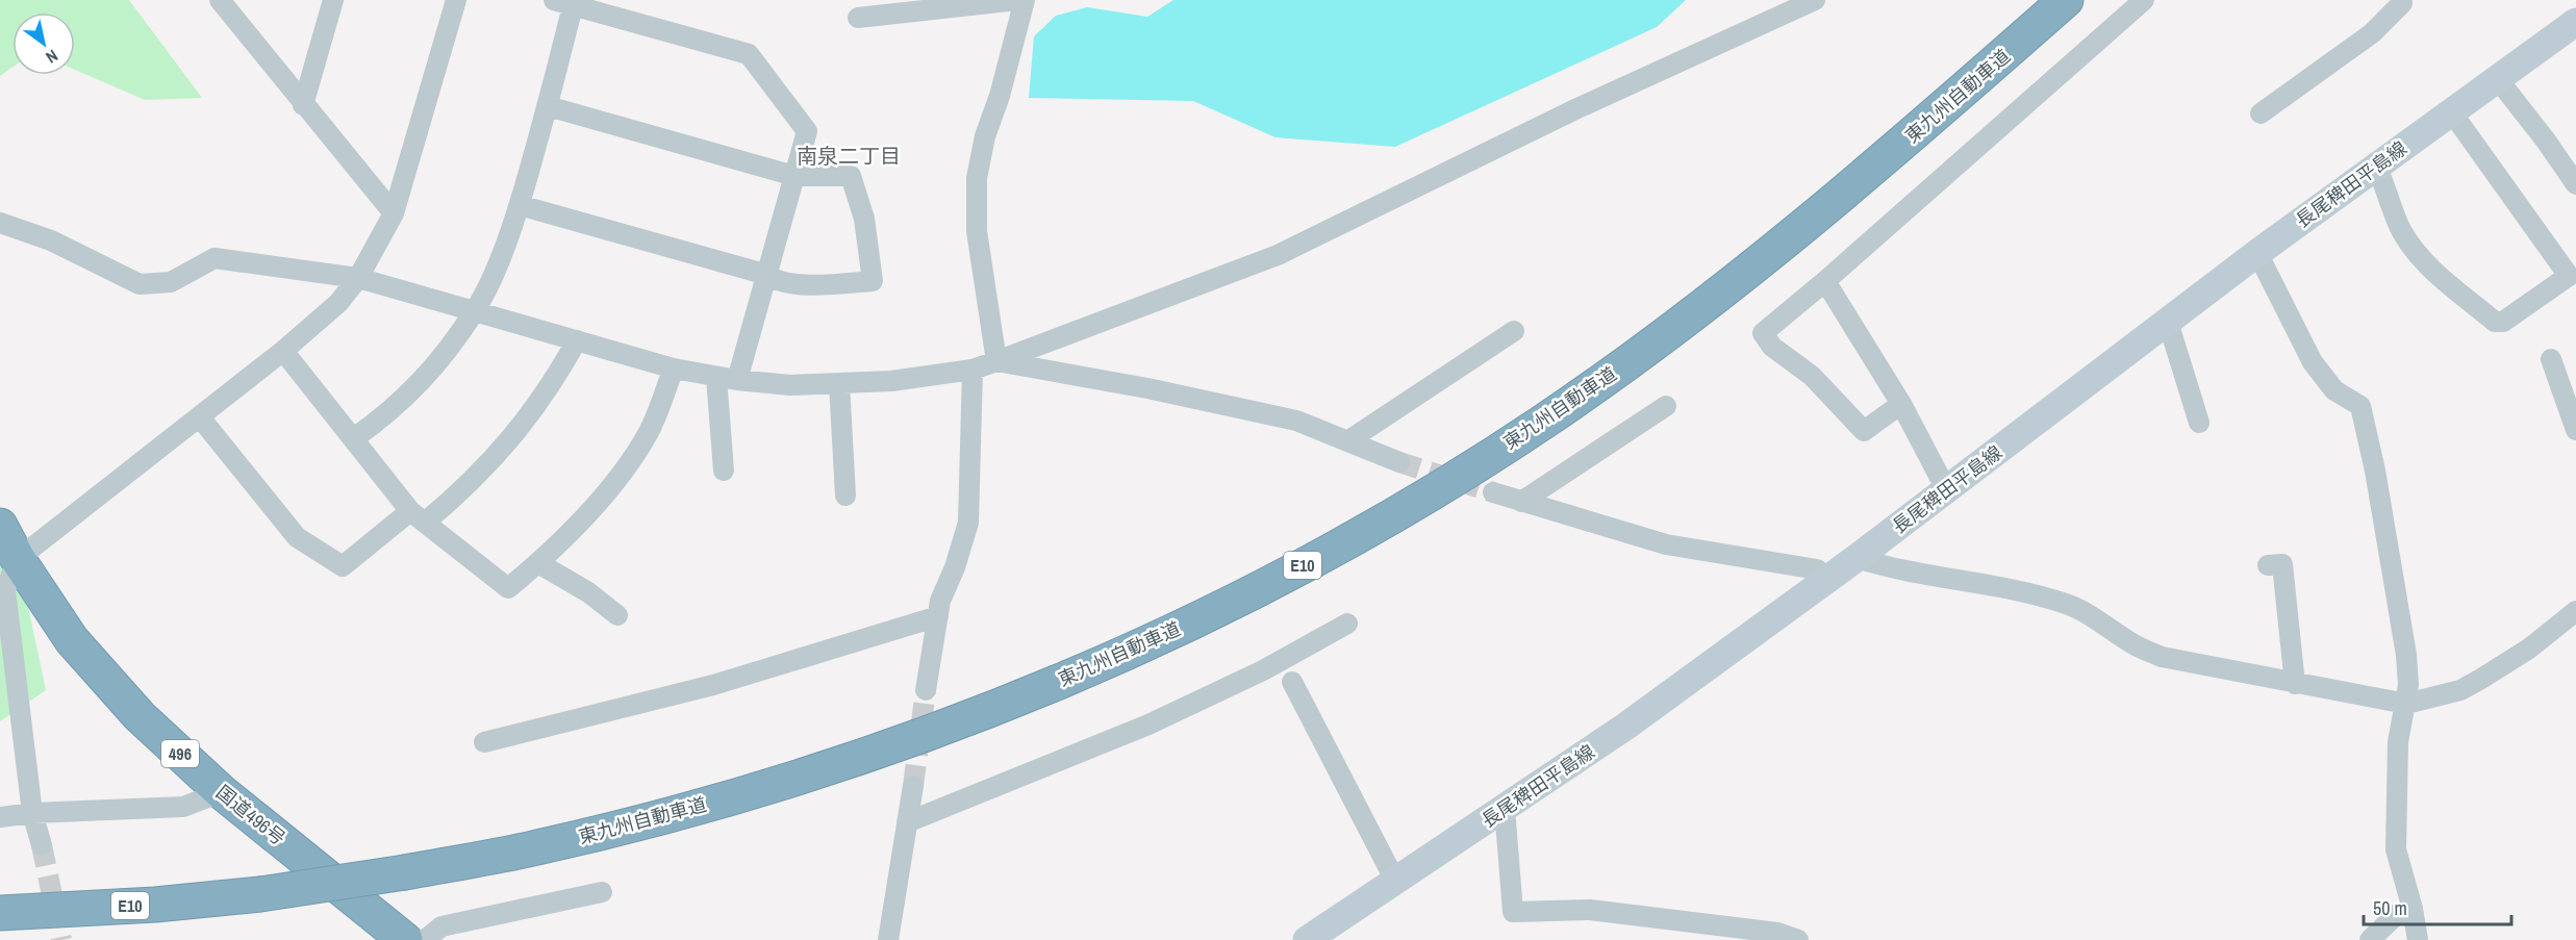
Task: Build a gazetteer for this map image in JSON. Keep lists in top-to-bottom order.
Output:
{
  "streets": {
    "highway": [
      "東九州自動車道",
      "E10",
      "496",
      "国道496号"
    ],
    "main road": ["長尾稗田平島線"]
  },
  "districts": ["南泉二丁目"],
  "scale_bar": "50 m",
  "north": "bottom right"
}
